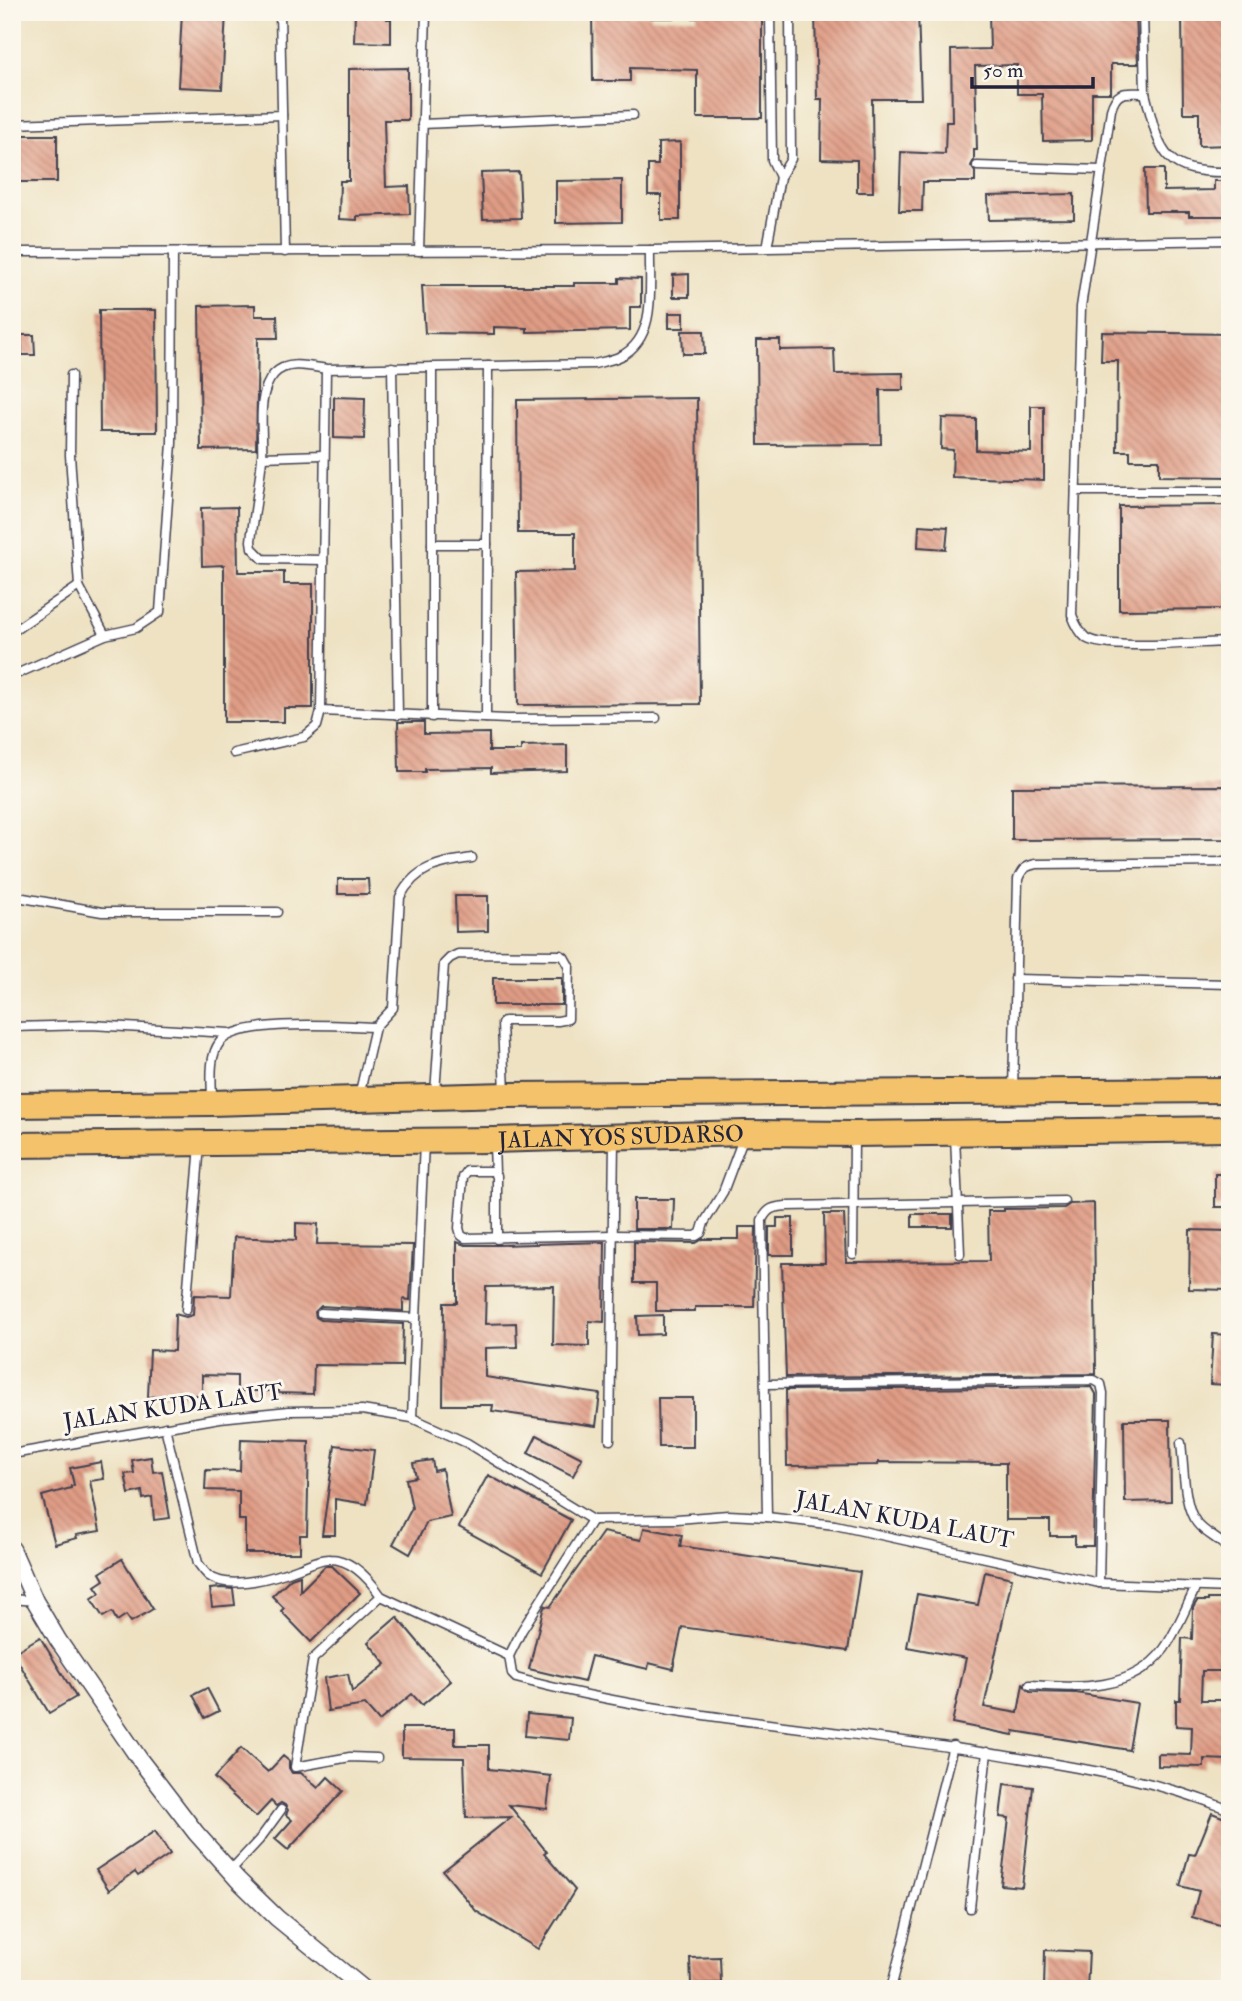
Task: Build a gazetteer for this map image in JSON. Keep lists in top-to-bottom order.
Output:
{
  "streets": {
    "main road": ["JALAN YOS SUDARSO"],
    "lane": ["JALAN KUDA LAUT"]
  },
  "scale_bar": "50 m"
}
